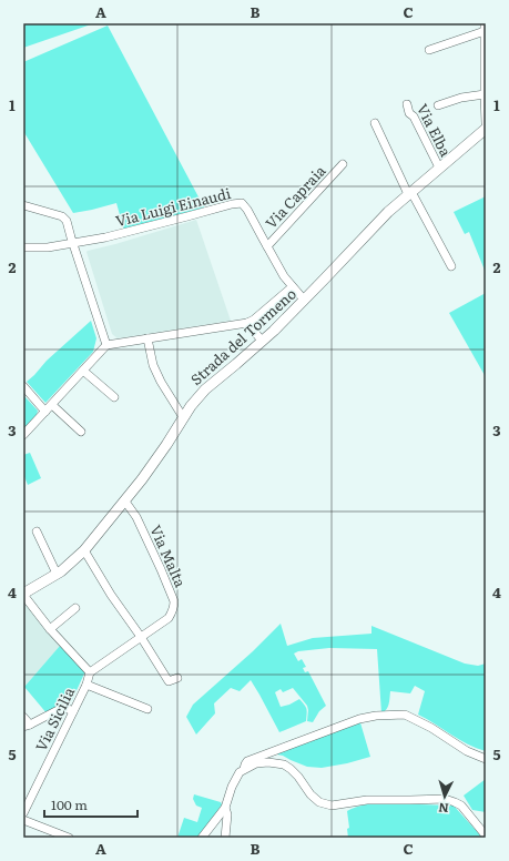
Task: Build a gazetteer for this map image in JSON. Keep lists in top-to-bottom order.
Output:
{
  "streets": {
    "street": [
      "Via Elba",
      "Via Capraia",
      "Via Luigi Einaudi",
      "Strada del Tormeno",
      "Via Malta",
      "Via Sicilia"
    ]
  },
  "crossings": [
    ["Via Elba", "Strada del Tormeno"],
    ["Via Capraia", "Via Luigi Einaudi"],
    ["Via Luigi Einaudi", "Strada del Tormeno"],
    ["Strada del Tormeno", "Via Malta"],
    ["Via Malta", "Via Sicilia"]
  ],
  "scale_bar": "100 m",
  "north": "bottom",
  "grid": {
    "columns": ["A", "B", "C"],
    "rows": [
      "1",
      "2",
      "3",
      "4",
      "5"
    ]
  }
}
